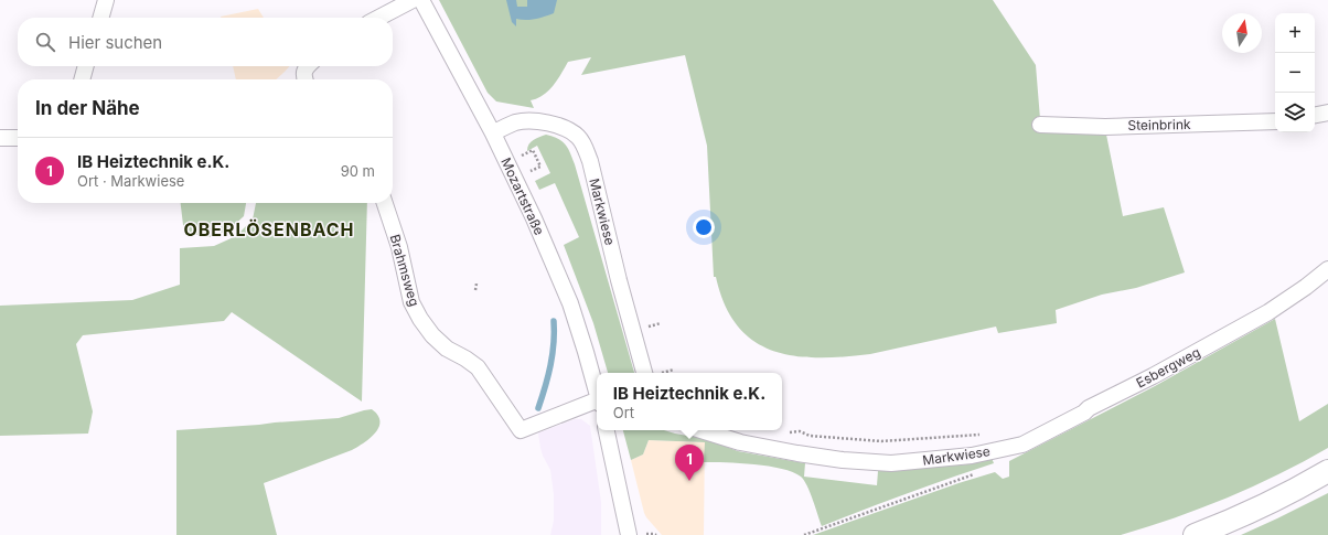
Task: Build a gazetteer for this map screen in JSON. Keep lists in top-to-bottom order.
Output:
{
  "streets": {
    "street": [
      "Steinbrink",
      "Mozartstraße",
      "Markwiese",
      "Brahmsweg",
      "Esbergweg"
    ]
  },
  "crossings": [
    ["Mozartstraße", "Markwiese"],
    ["Markwiese", "Esbergweg"]
  ],
  "districts": ["OBERLÖSENBACH"],
  "north": "top",
  "page": {
    "map_buttons": ["+", "−"],
    "search": "Hier suchen",
    "heading": "In der Nähe",
    "list": [
      {
        "mark": "1",
        "name": "IB Heiztechnik e.K.",
        "note": "Ort · Markwiese",
        "value": "90 m"
      }
    ],
    "popup": ["IB Heiztechnik e.K.", "Ort"],
    "pins": "1"
  }
}
